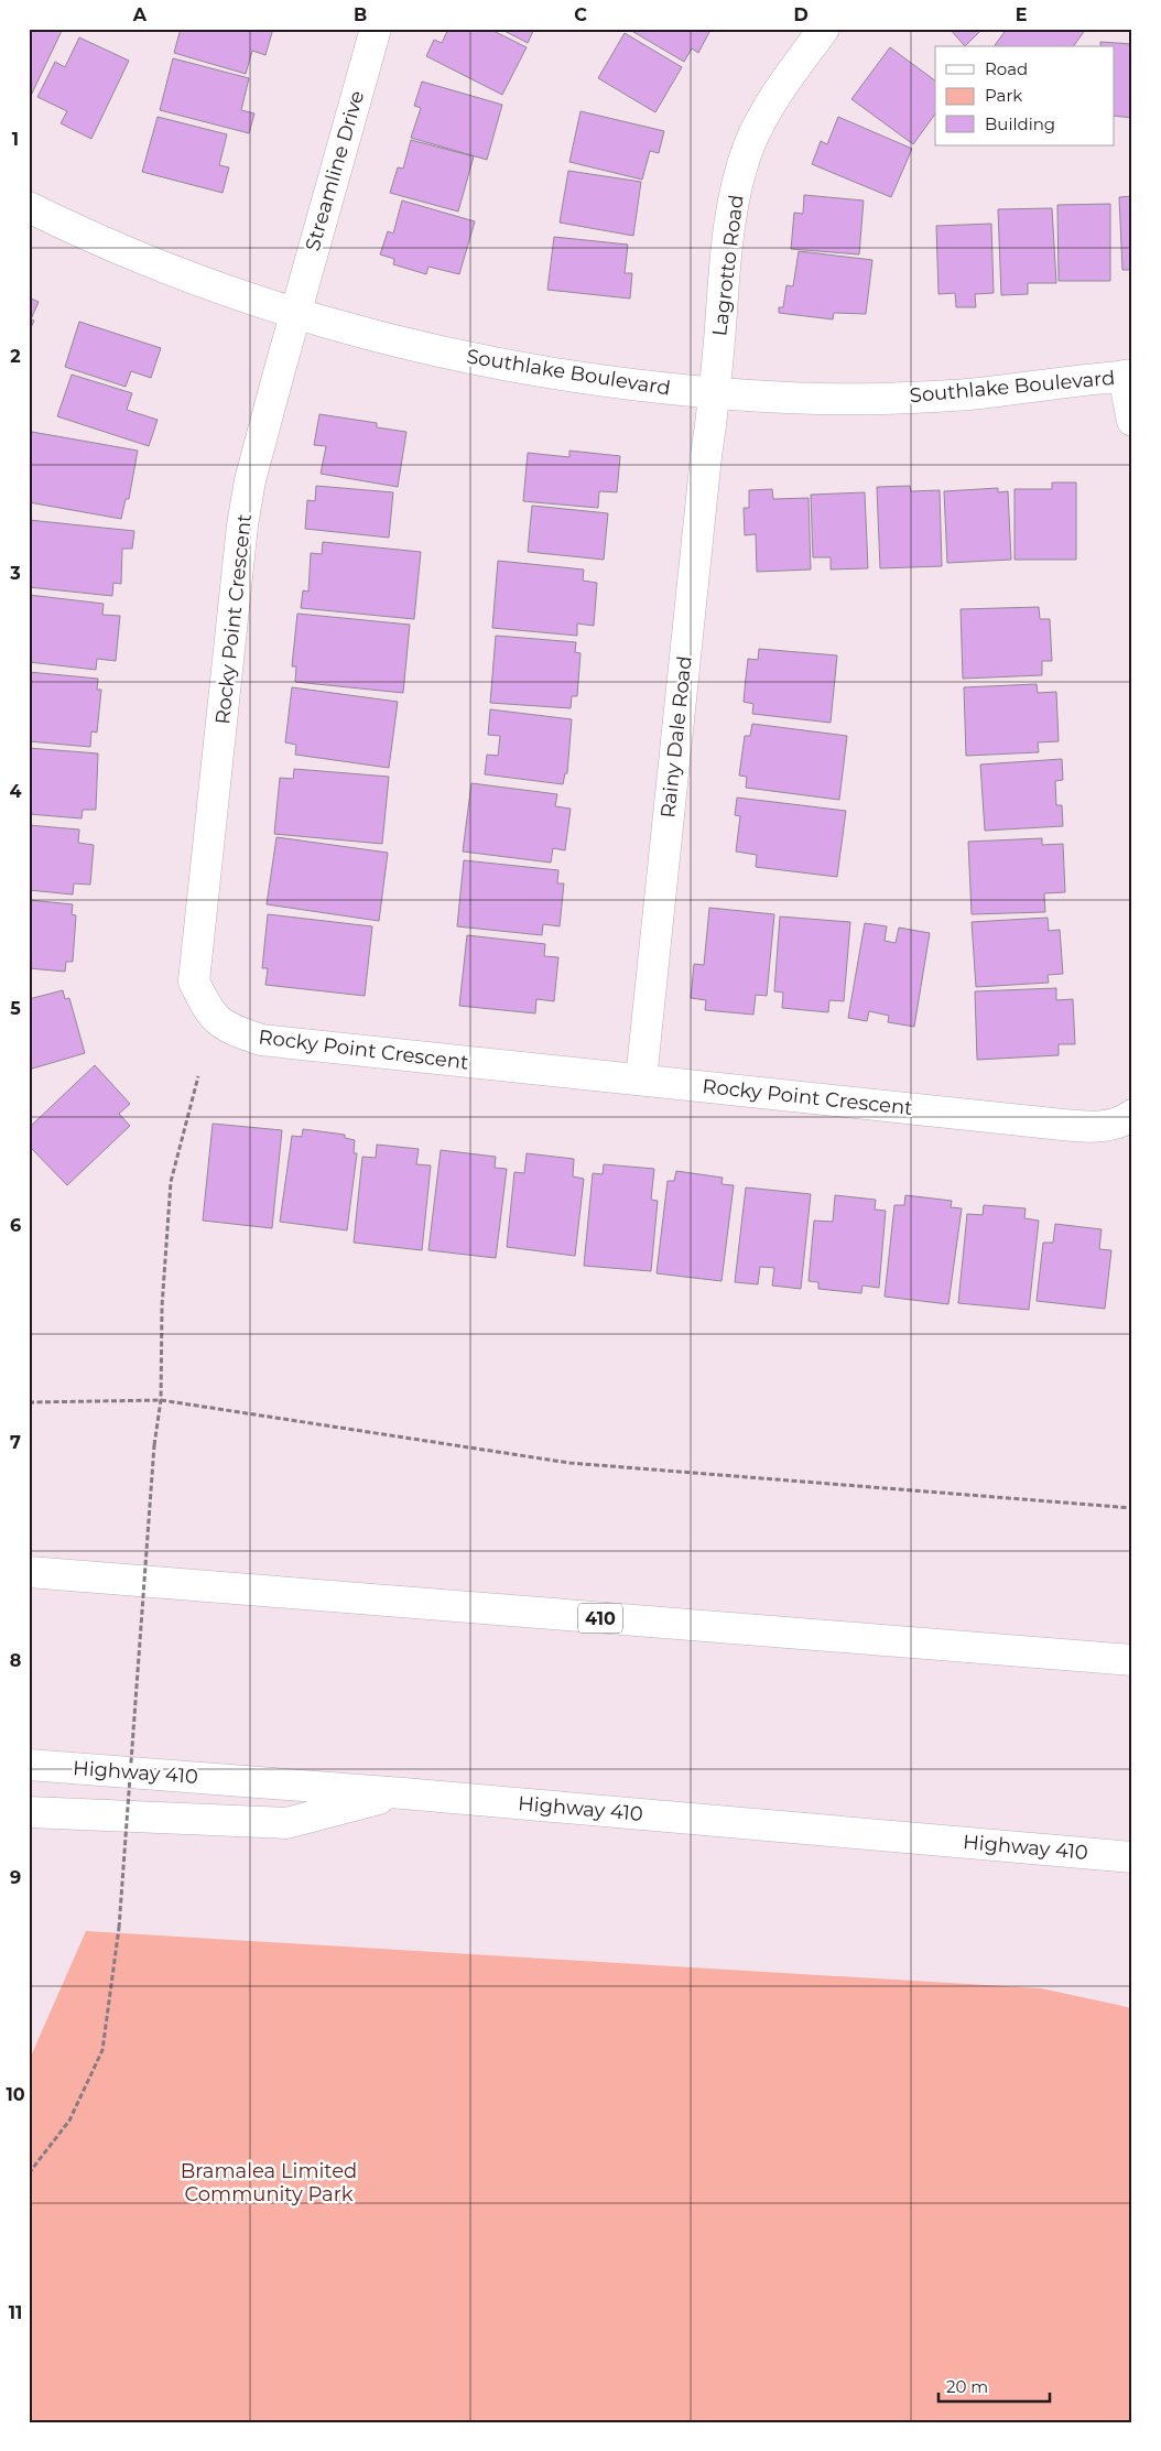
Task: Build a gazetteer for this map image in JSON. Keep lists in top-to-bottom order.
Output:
{
  "streets": {
    "main road": [
      "Streamline Drive",
      "Lagrotto Road",
      "Southlake Boulevard",
      "Rocky Point Crescent",
      "Rainy Dale Road",
      "410",
      "Highway 410"
    ]
  },
  "crossings": [
    ["Streamline Drive", "Southlake Boulevard"],
    ["Streamline Drive", "Rocky Point Crescent"],
    ["Lagrotto Road", "Southlake Boulevard"],
    ["Lagrotto Road", "Rainy Dale Road"],
    ["Southlake Boulevard", "Rocky Point Crescent"],
    ["Southlake Boulevard", "Rainy Dale Road"],
    ["Rocky Point Crescent", "Rainy Dale Road"]
  ],
  "parks": ["Bramalea Limited Community Park"],
  "legend": ["Road", "Park", "Building"],
  "scale_bar": "20 m",
  "grid": {
    "columns": [
      "A",
      "B",
      "C",
      "D",
      "E"
    ],
    "rows": [
      "1",
      "2",
      "3",
      "4",
      "5",
      "6",
      "7",
      "8",
      "9",
      "10",
      "11"
    ]
  }
}
